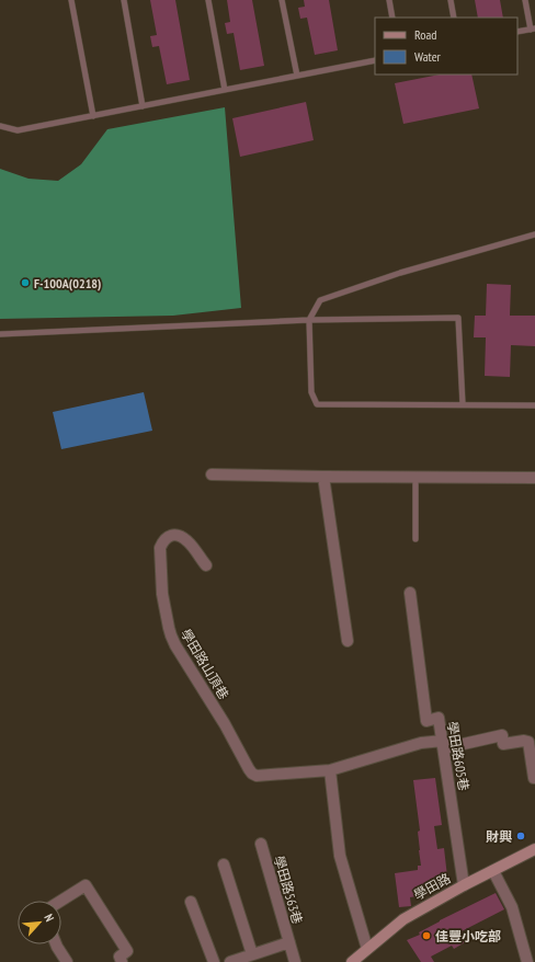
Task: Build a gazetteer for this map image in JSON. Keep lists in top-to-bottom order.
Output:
{
  "streets": {
    "main road": ["學田路"],
    "street": ["學田路山頂巷", "學田路605巷", "學田路563巷"]
  },
  "crossings": [
    ["學田路山頂巷", "學田路605巷"],
    ["學田路605巷", "學田路"]
  ],
  "places": ["F-100A(0218)", "財興", "佳豐小吃部"],
  "legend": ["Road", "Water"],
  "north": "top right"
}
